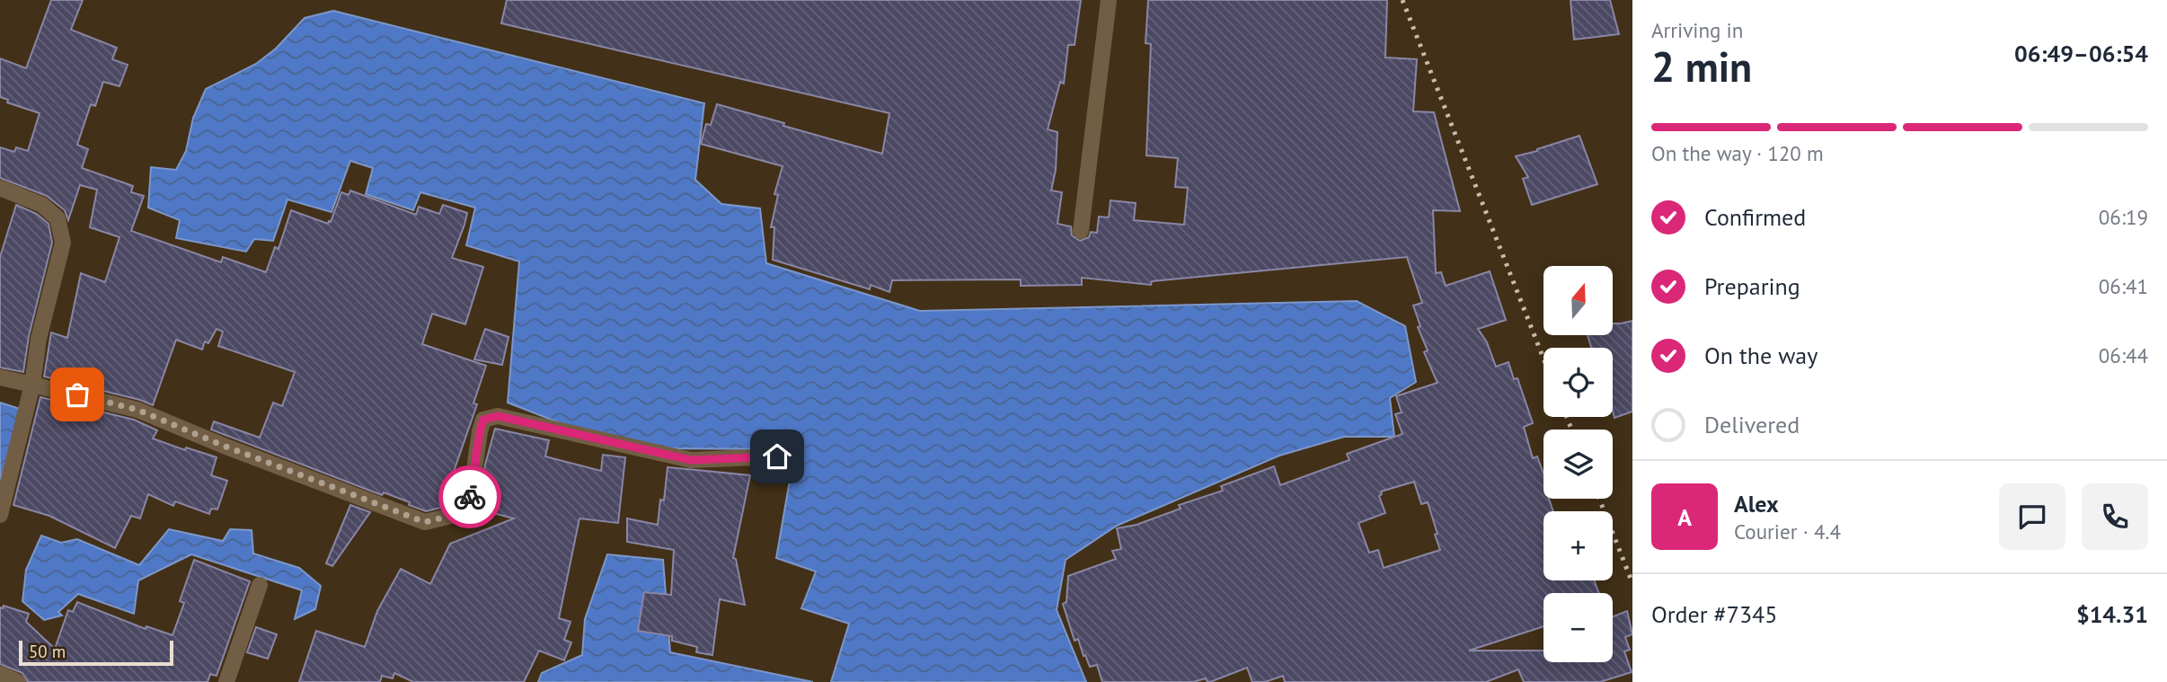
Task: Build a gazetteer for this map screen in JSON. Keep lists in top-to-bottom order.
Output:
{
  "scale_bar": "50 m",
  "north": "top",
  "page": {
    "heading": ["2 min", "Arriving in", "06:49–06:54"],
    "panel": [
      "Alex",
      "Courier · 4.4",
      "Order #7345",
      "$14.31"
    ],
    "bar": "On the way · 120 m",
    "list": [
      ["Confirmed", "06:19"],
      ["Preparing", "06:41"],
      ["On the way", "06:44"],
      "Delivered"
    ],
    "map_buttons": ["+", "−"],
    "round": "A",
    "scale": "50 m"
  }
}
